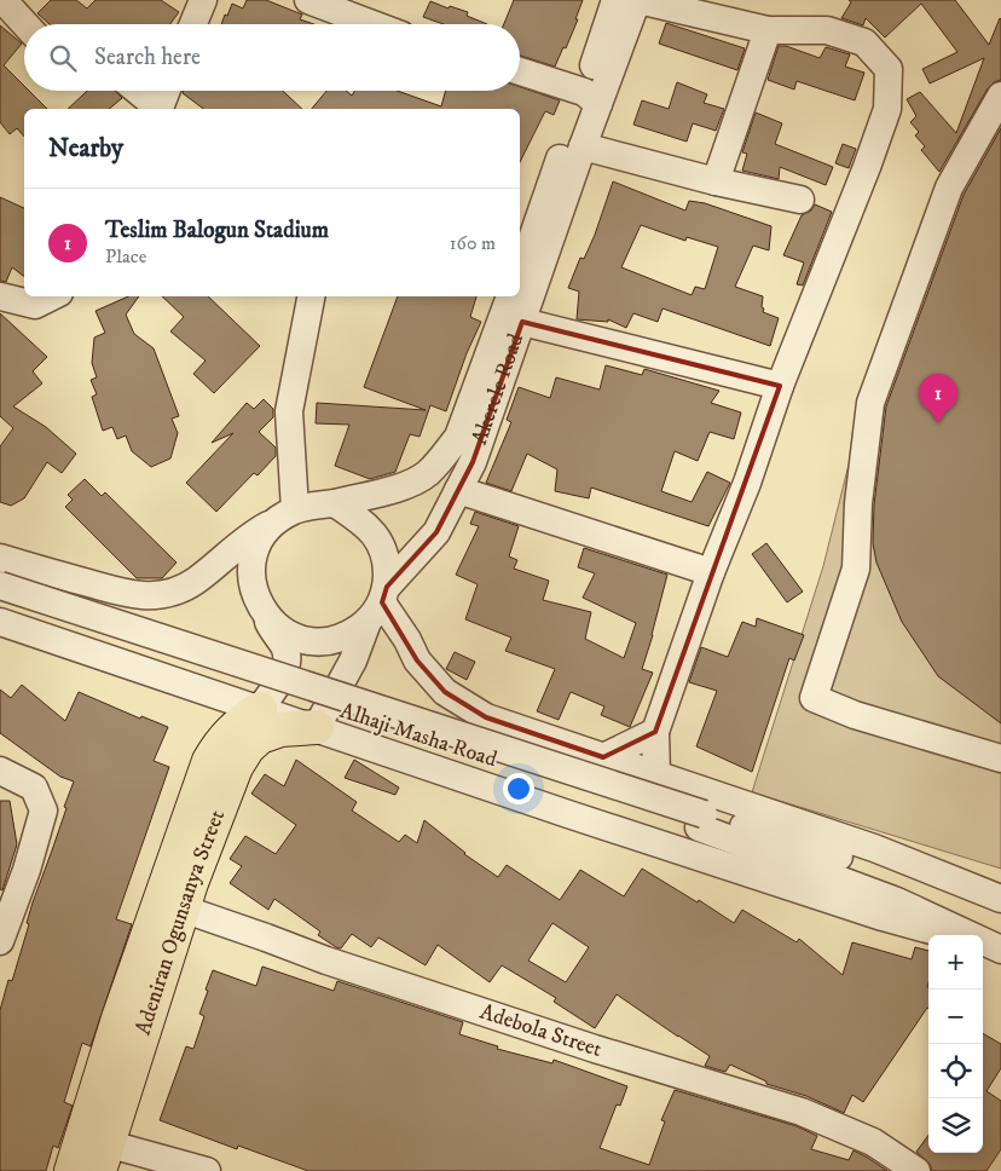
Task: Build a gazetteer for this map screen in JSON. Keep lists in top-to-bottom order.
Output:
{
  "streets": {
    "main road": ["Adeniran Ogunsanya Street"],
    "street": ["Akerele Road", "Alhaji Masha Road", "Adebola Street"]
  },
  "crossings": [
    ["Adeniran Ogunsanya Street", "Adebola Street"]
  ],
  "page": {
    "search": "Search here",
    "heading": "Nearby",
    "list": [
      {
        "mark": "1",
        "name": "Teslim Balogun Stadium",
        "note": "Place",
        "value": "160 m"
      }
    ],
    "pins": "1",
    "map_buttons": ["+", "−"]
  }
}
